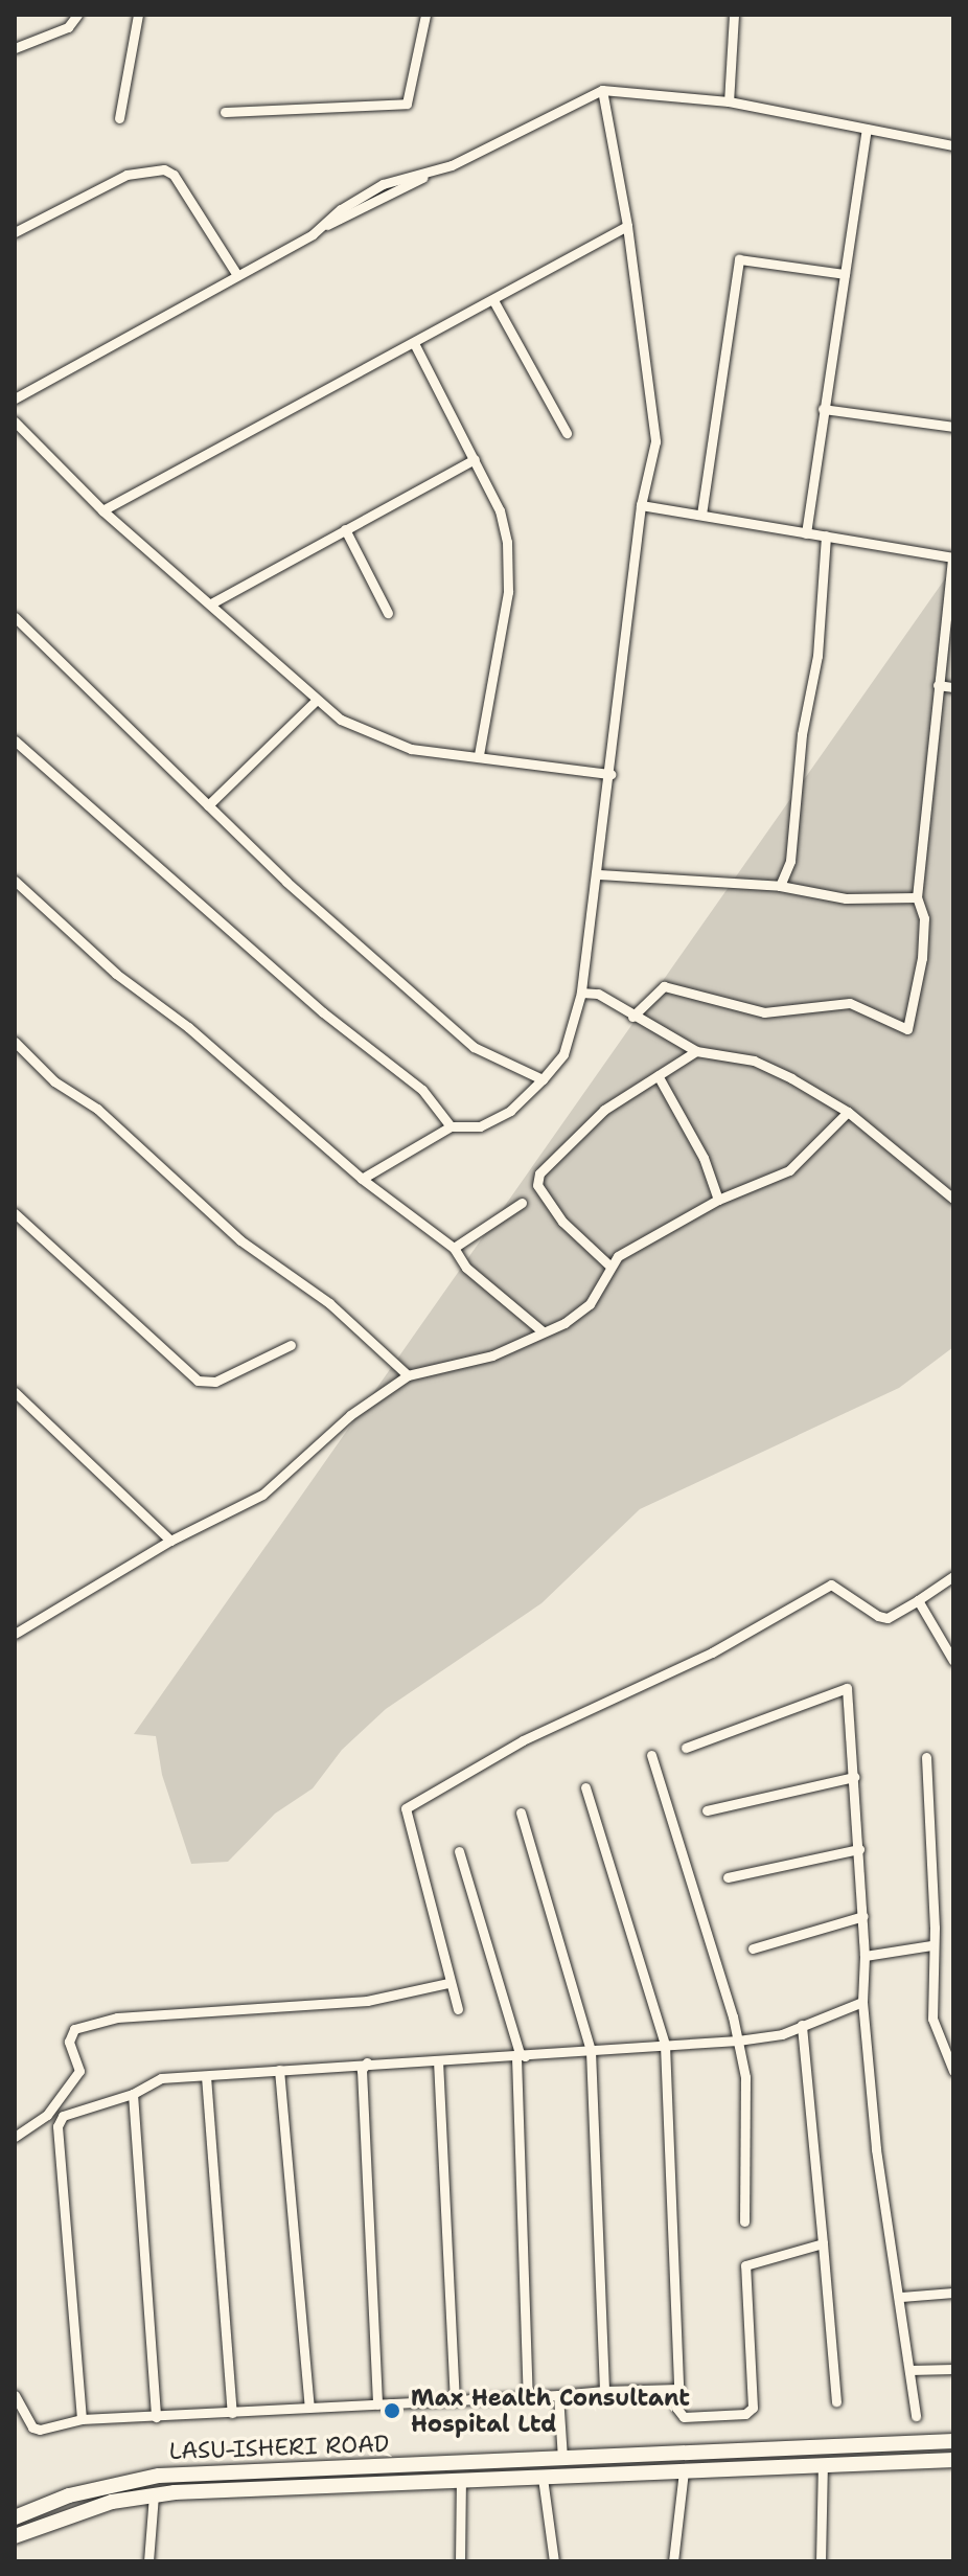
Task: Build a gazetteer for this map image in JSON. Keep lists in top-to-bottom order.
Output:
{
  "streets": {
    "main road": ["LASU-ISHERI ROAD"]
  },
  "places": ["Max Health Consultant Hospital Ltd"]
}
